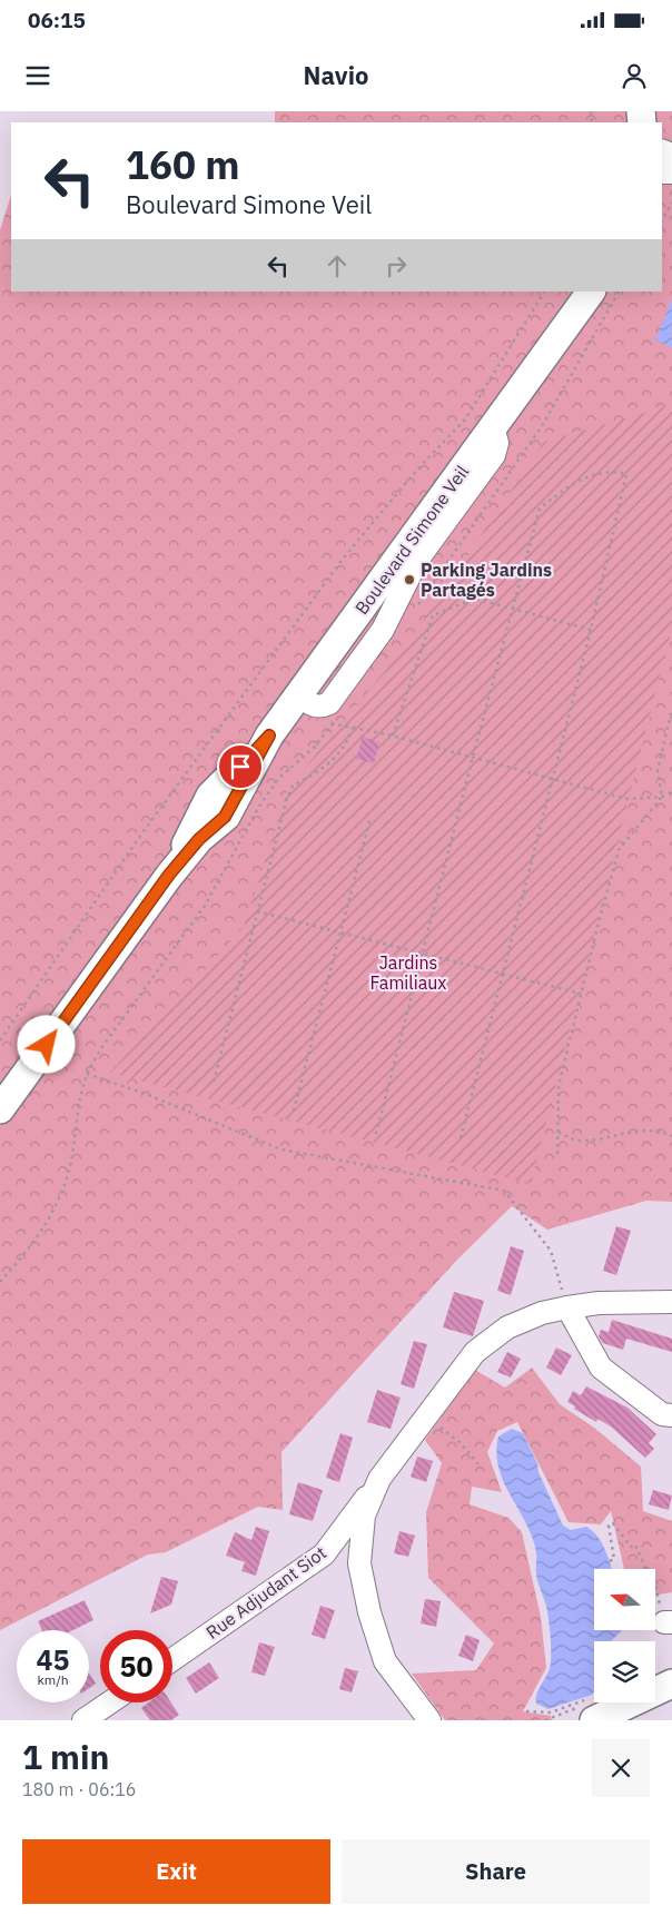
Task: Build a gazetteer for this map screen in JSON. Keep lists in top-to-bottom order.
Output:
{
  "streets": {
    "main road": ["Boulevard Simone Veil"],
    "street": ["Rue Adjudant Siot"]
  },
  "parks": ["Jardins Familiaux"],
  "places": ["Parking Jardins Partagés"],
  "north": "left",
  "page": {
    "status": "06:15",
    "header": "Navio",
    "turn": ["160 m", "Boulevard Simone Veil"],
    "speed": "45 km/h",
    "limit": "50",
    "heading": ["1 min", "180 m · 06:16"],
    "buttons": ["Exit", "Share"]
  }
}
